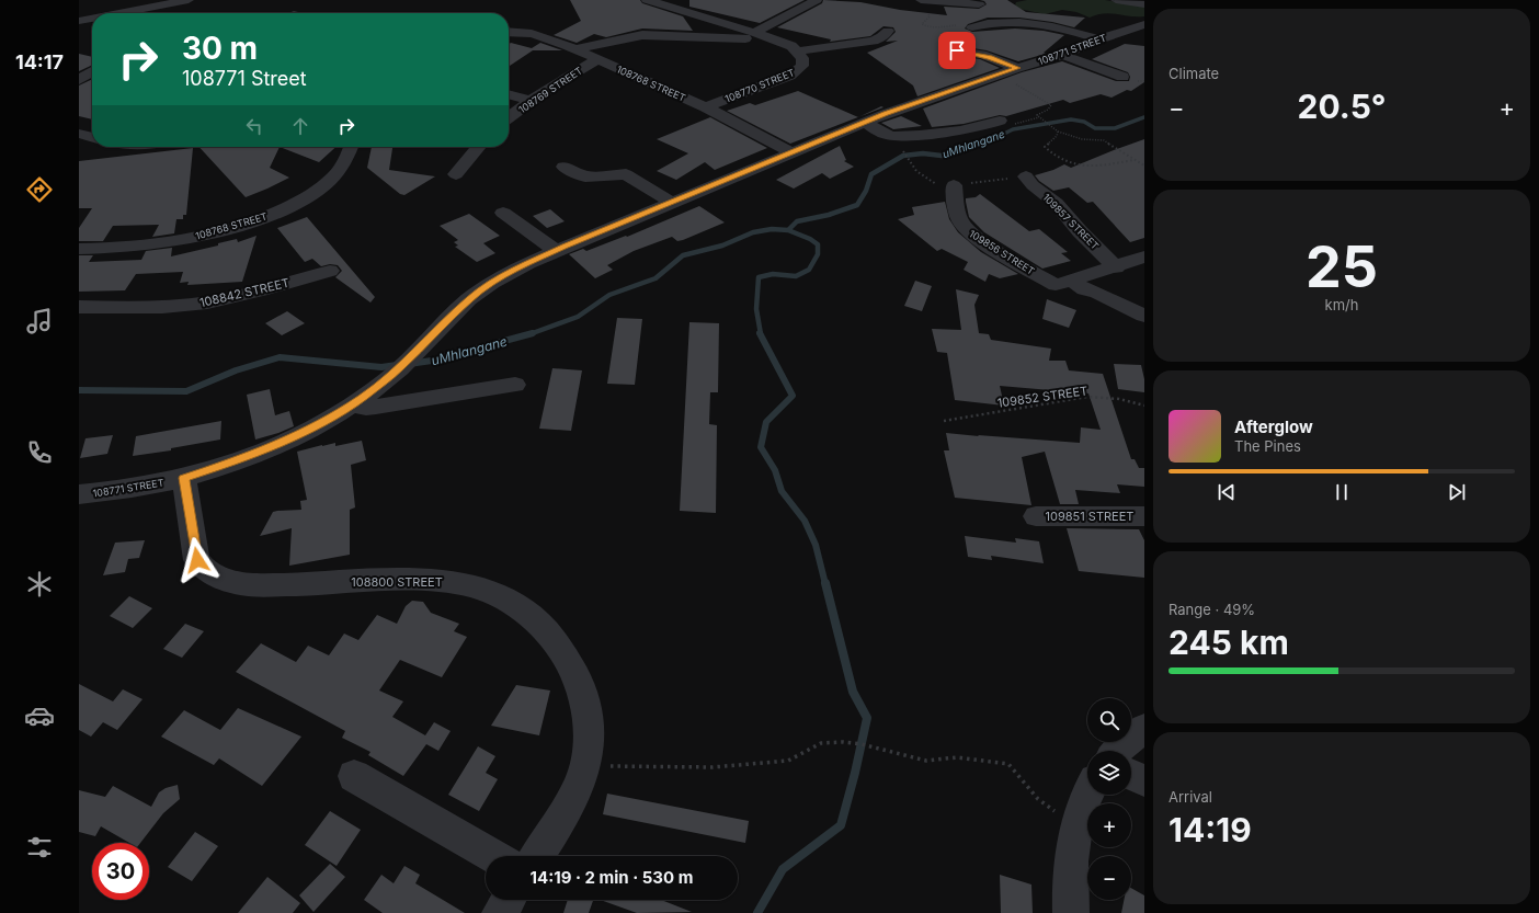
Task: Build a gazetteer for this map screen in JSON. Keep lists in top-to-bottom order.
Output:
{
  "streets": {
    "street": [
      "108771 STREET",
      "108768 STREET",
      "108770 STREET",
      "108769 STREET",
      "109857 STREET",
      "109856 STREET",
      "108842 STREET",
      "109851 STREET",
      "108800 STREET"
    ],
    "path": ["109852 STREET"]
  },
  "crossings": [
    ["108771 STREET", "108768 STREET"],
    ["108771 STREET", "108800 STREET"],
    ["108768 STREET", "108770 STREET"],
    ["108768 STREET", "108769 STREET"]
  ],
  "water": ["uMhlangane"],
  "page": {
    "tabs": "14:17",
    "tile": [
      "Climate",
      ["25", "km/h"],
      ["Range · 49%", "245 km"],
      ["Arrival", "14:19"]
    ],
    "turn": ["30 m", "108771 Street"],
    "heat": ["−", "20.5°", "+"],
    "song": ["Afterglow", "The Pines"],
    "map_buttons": ["+", "−"],
    "limit": "30",
    "trip": "14:19 · 2 min · 530 m"
  }
}
